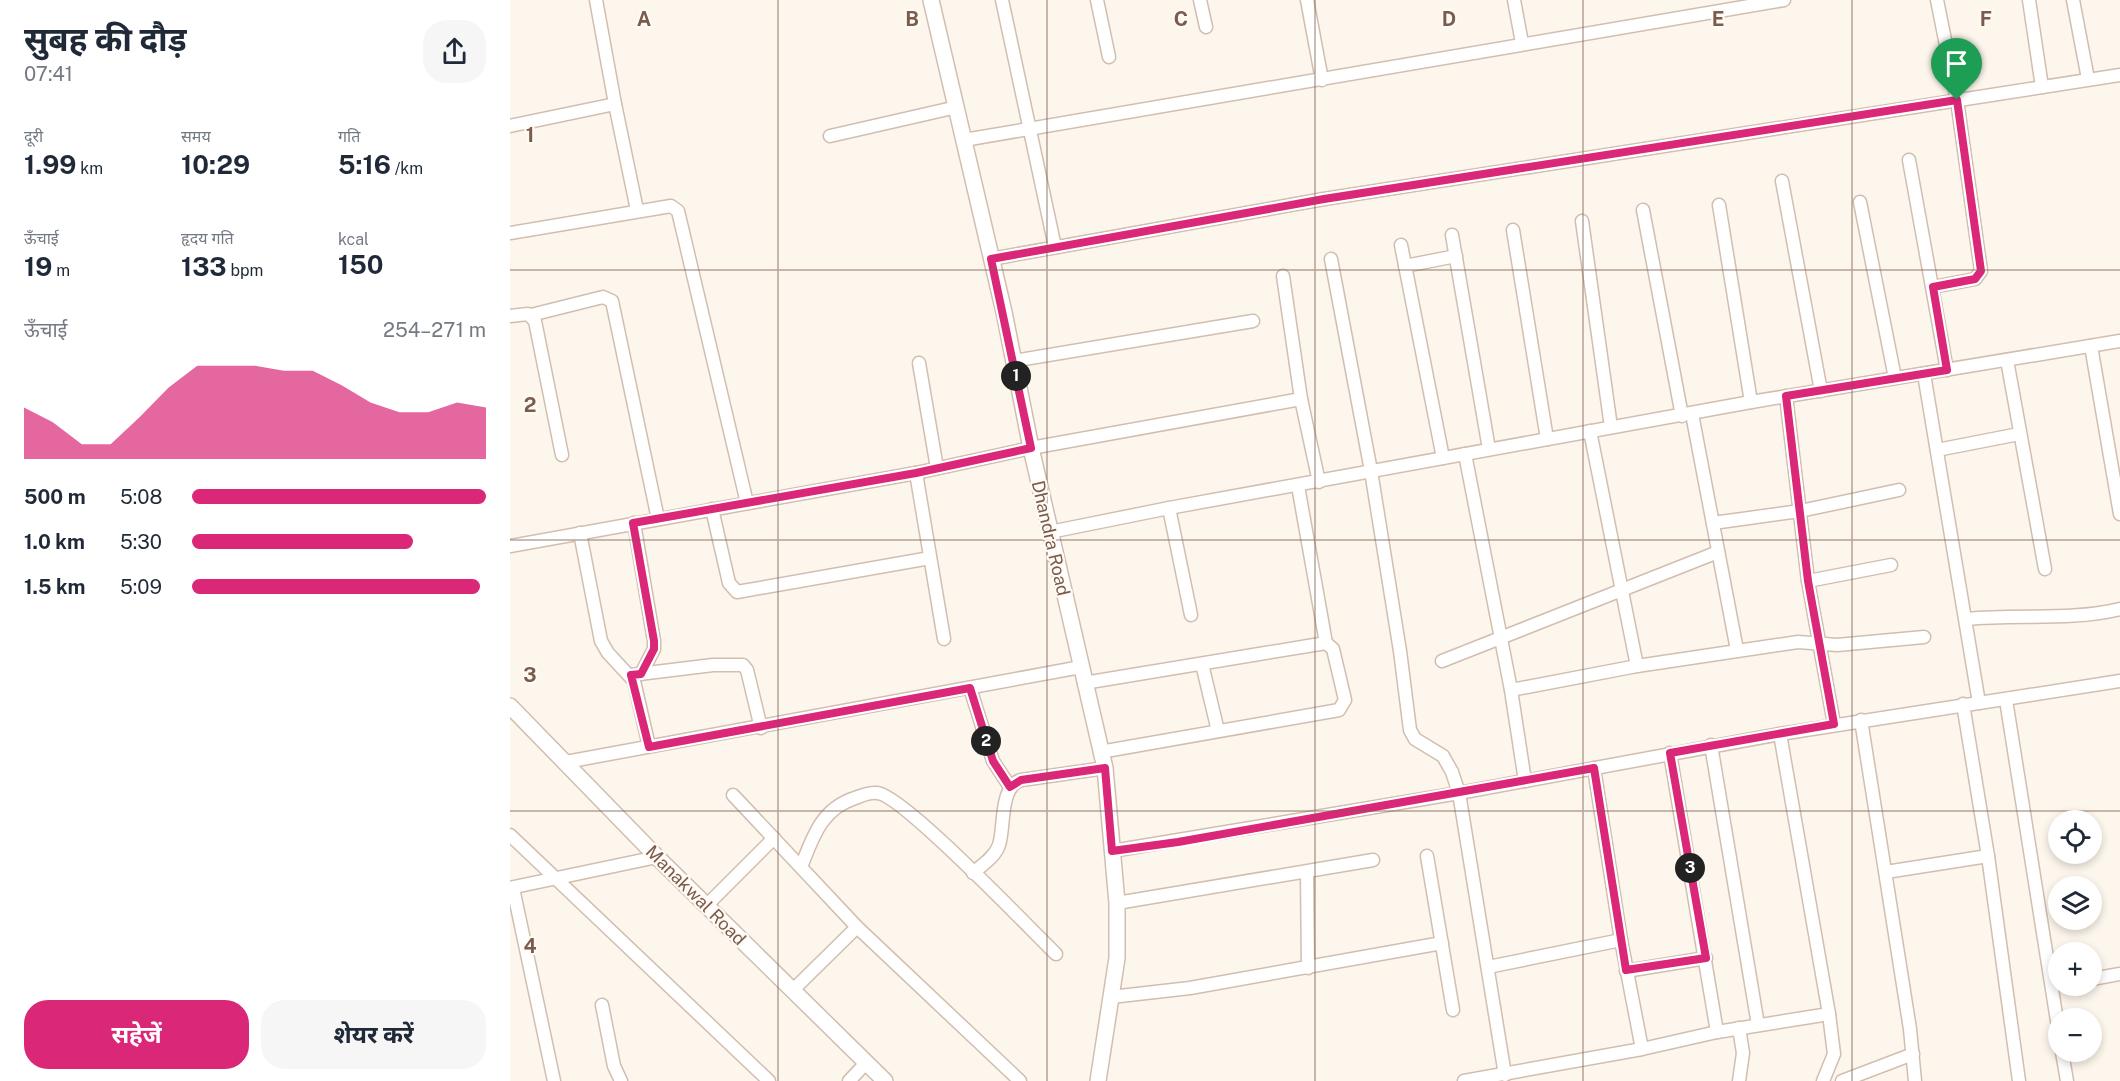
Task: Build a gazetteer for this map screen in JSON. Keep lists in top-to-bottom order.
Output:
{
  "streets": {
    "street": ["Dhandra Road", "Manakwal Road"]
  },
  "page": {
    "heading": ["सुबह की दौड़", "07:41"],
    "stats": [
      ["दूरी", "1.99 km"],
      ["समय", "10:29"],
      ["गति", "5:16 /km"],
      ["ऊँचाई", "19 m"],
      ["हृदय गति", "133 bpm"],
      ["kcal", "150"]
    ],
    "chart": ["ऊँचाई", "254–271 m"],
    "pins": ["1", "2", "3"],
    "list": [
      {
        "name": "500 m",
        "note": "5:08"
      },
      {
        "name": "1.0 km",
        "note": "5:30"
      },
      {
        "name": "1.5 km",
        "note": "5:09"
      }
    ],
    "map_buttons": ["+", "−"],
    "buttons": ["सहेजें", "शेयर करें"]
  },
  "grid": {
    "columns": [
      "A",
      "B",
      "C",
      "D",
      "E",
      "F"
    ],
    "rows": [
      "1",
      "2",
      "3",
      "4"
    ]
  }
}
